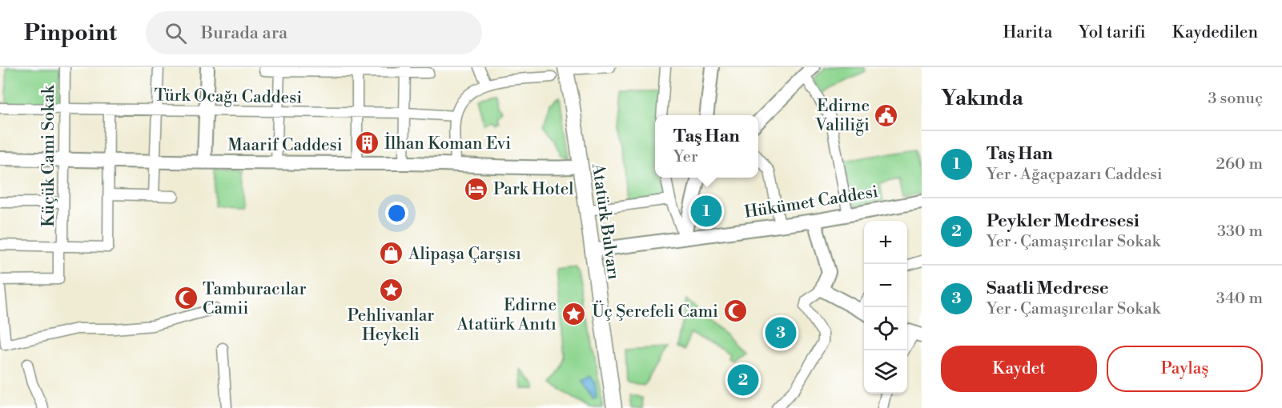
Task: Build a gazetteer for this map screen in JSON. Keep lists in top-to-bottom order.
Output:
{
  "streets": {
    "main road": ["Atatürk Bulvarı"],
    "street": [
      "Türk Ocağı Caddesi",
      "Maarif Caddesi",
      "Küçük Cami Sokak",
      "Hükümet Caddesi"
    ]
  },
  "crossings": [
    ["Türk Ocağı Caddesi", "Küçük Cami Sokak"],
    ["Maarif Caddesi", "Küçük Cami Sokak"],
    ["Maarif Caddesi", "Atatürk Bulvarı"],
    ["Hükümet Caddesi", "Atatürk Bulvarı"]
  ],
  "places": {
    "public building": ["Edirne Valiliği"],
    "building": ["İlhan Koman Evi"],
    "hotel": ["Park Hotel"],
    "shop": ["Alipaşa Çarşısı"],
    "place": ["Pehlivanlar Heykeli", "Edirne Atatürk Anıtı"],
    "mosque": ["Tamburacılar Camii", "Üç Şerefeli Cami"]
  },
  "page": {
    "header": "Pinpoint",
    "search": "Burada ara",
    "nav": ["Harita", "Yol tarifi", "Kaydedilen"],
    "heading": ["Yakında", "3 sonuç"],
    "popup": ["Taş Han", "Yer"],
    "list": [
      {
        "mark": "1",
        "name": "Taş Han",
        "note": "Yer · Ağaçpazarı Caddesi",
        "value": "260 m"
      },
      {
        "mark": "2",
        "name": "Peykler Medresesi",
        "note": "Yer · Çamaşırcılar Sokak",
        "value": "330 m"
      },
      {
        "mark": "3",
        "name": "Saatli Medrese",
        "note": "Yer · Çamaşırcılar Sokak",
        "value": "340 m"
      }
    ],
    "pins": ["1", "3", "2"],
    "map_buttons": ["+", "−"],
    "buttons": ["Kaydet", "Paylaş"]
  }
}
